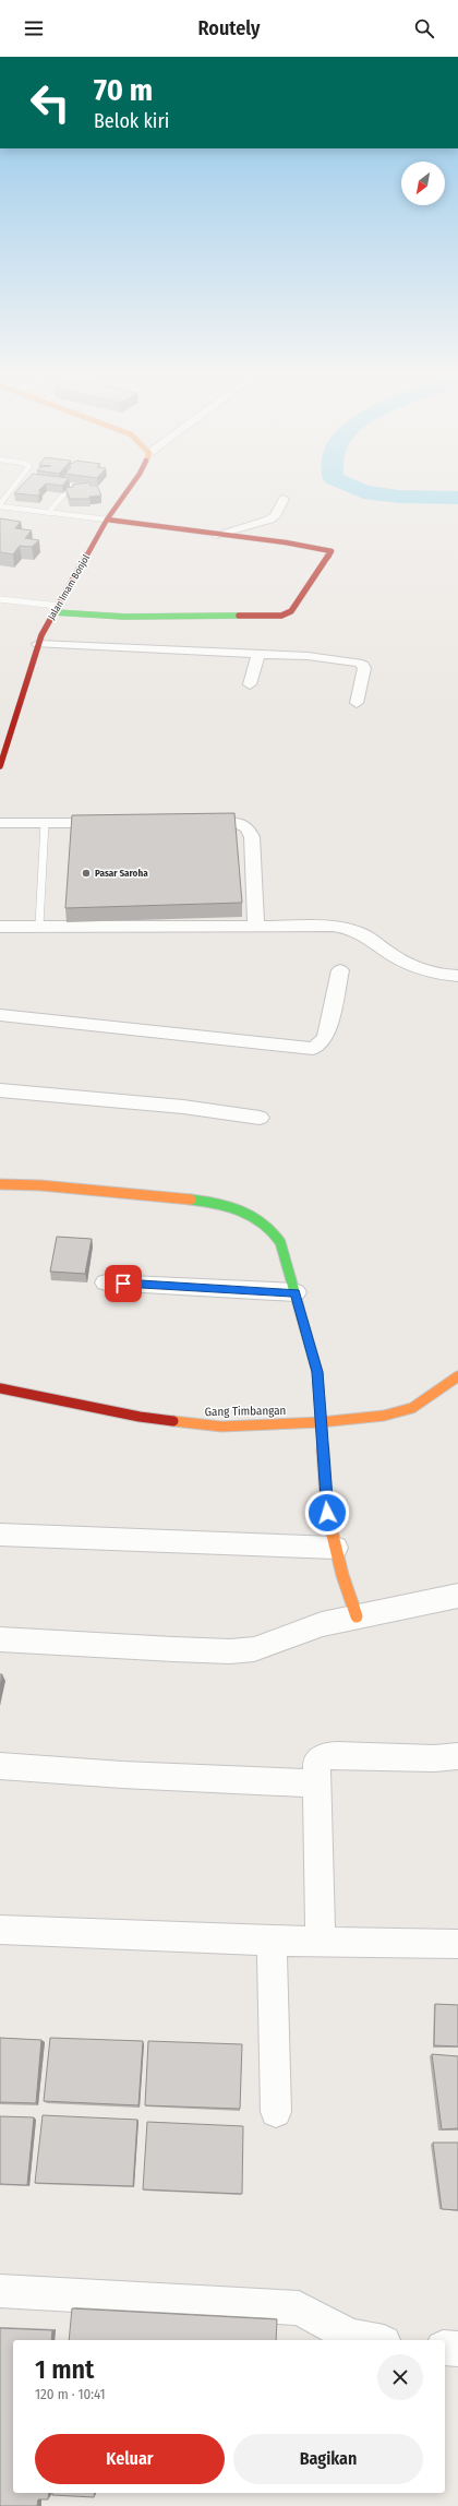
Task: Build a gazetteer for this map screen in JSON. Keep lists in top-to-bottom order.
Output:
{
  "streets": {
    "main road": ["Jalan Imam Bonjol", "Gang Timbangan"]
  },
  "places": ["Pasar Saroha"],
  "north": "bottom left",
  "page": {
    "header": "Routely",
    "turn": ["70 m", "Belok kiri"],
    "heading": ["1 mnt", "120 m · 10:41"],
    "buttons": ["Keluar", "Bagikan"]
  }
}
